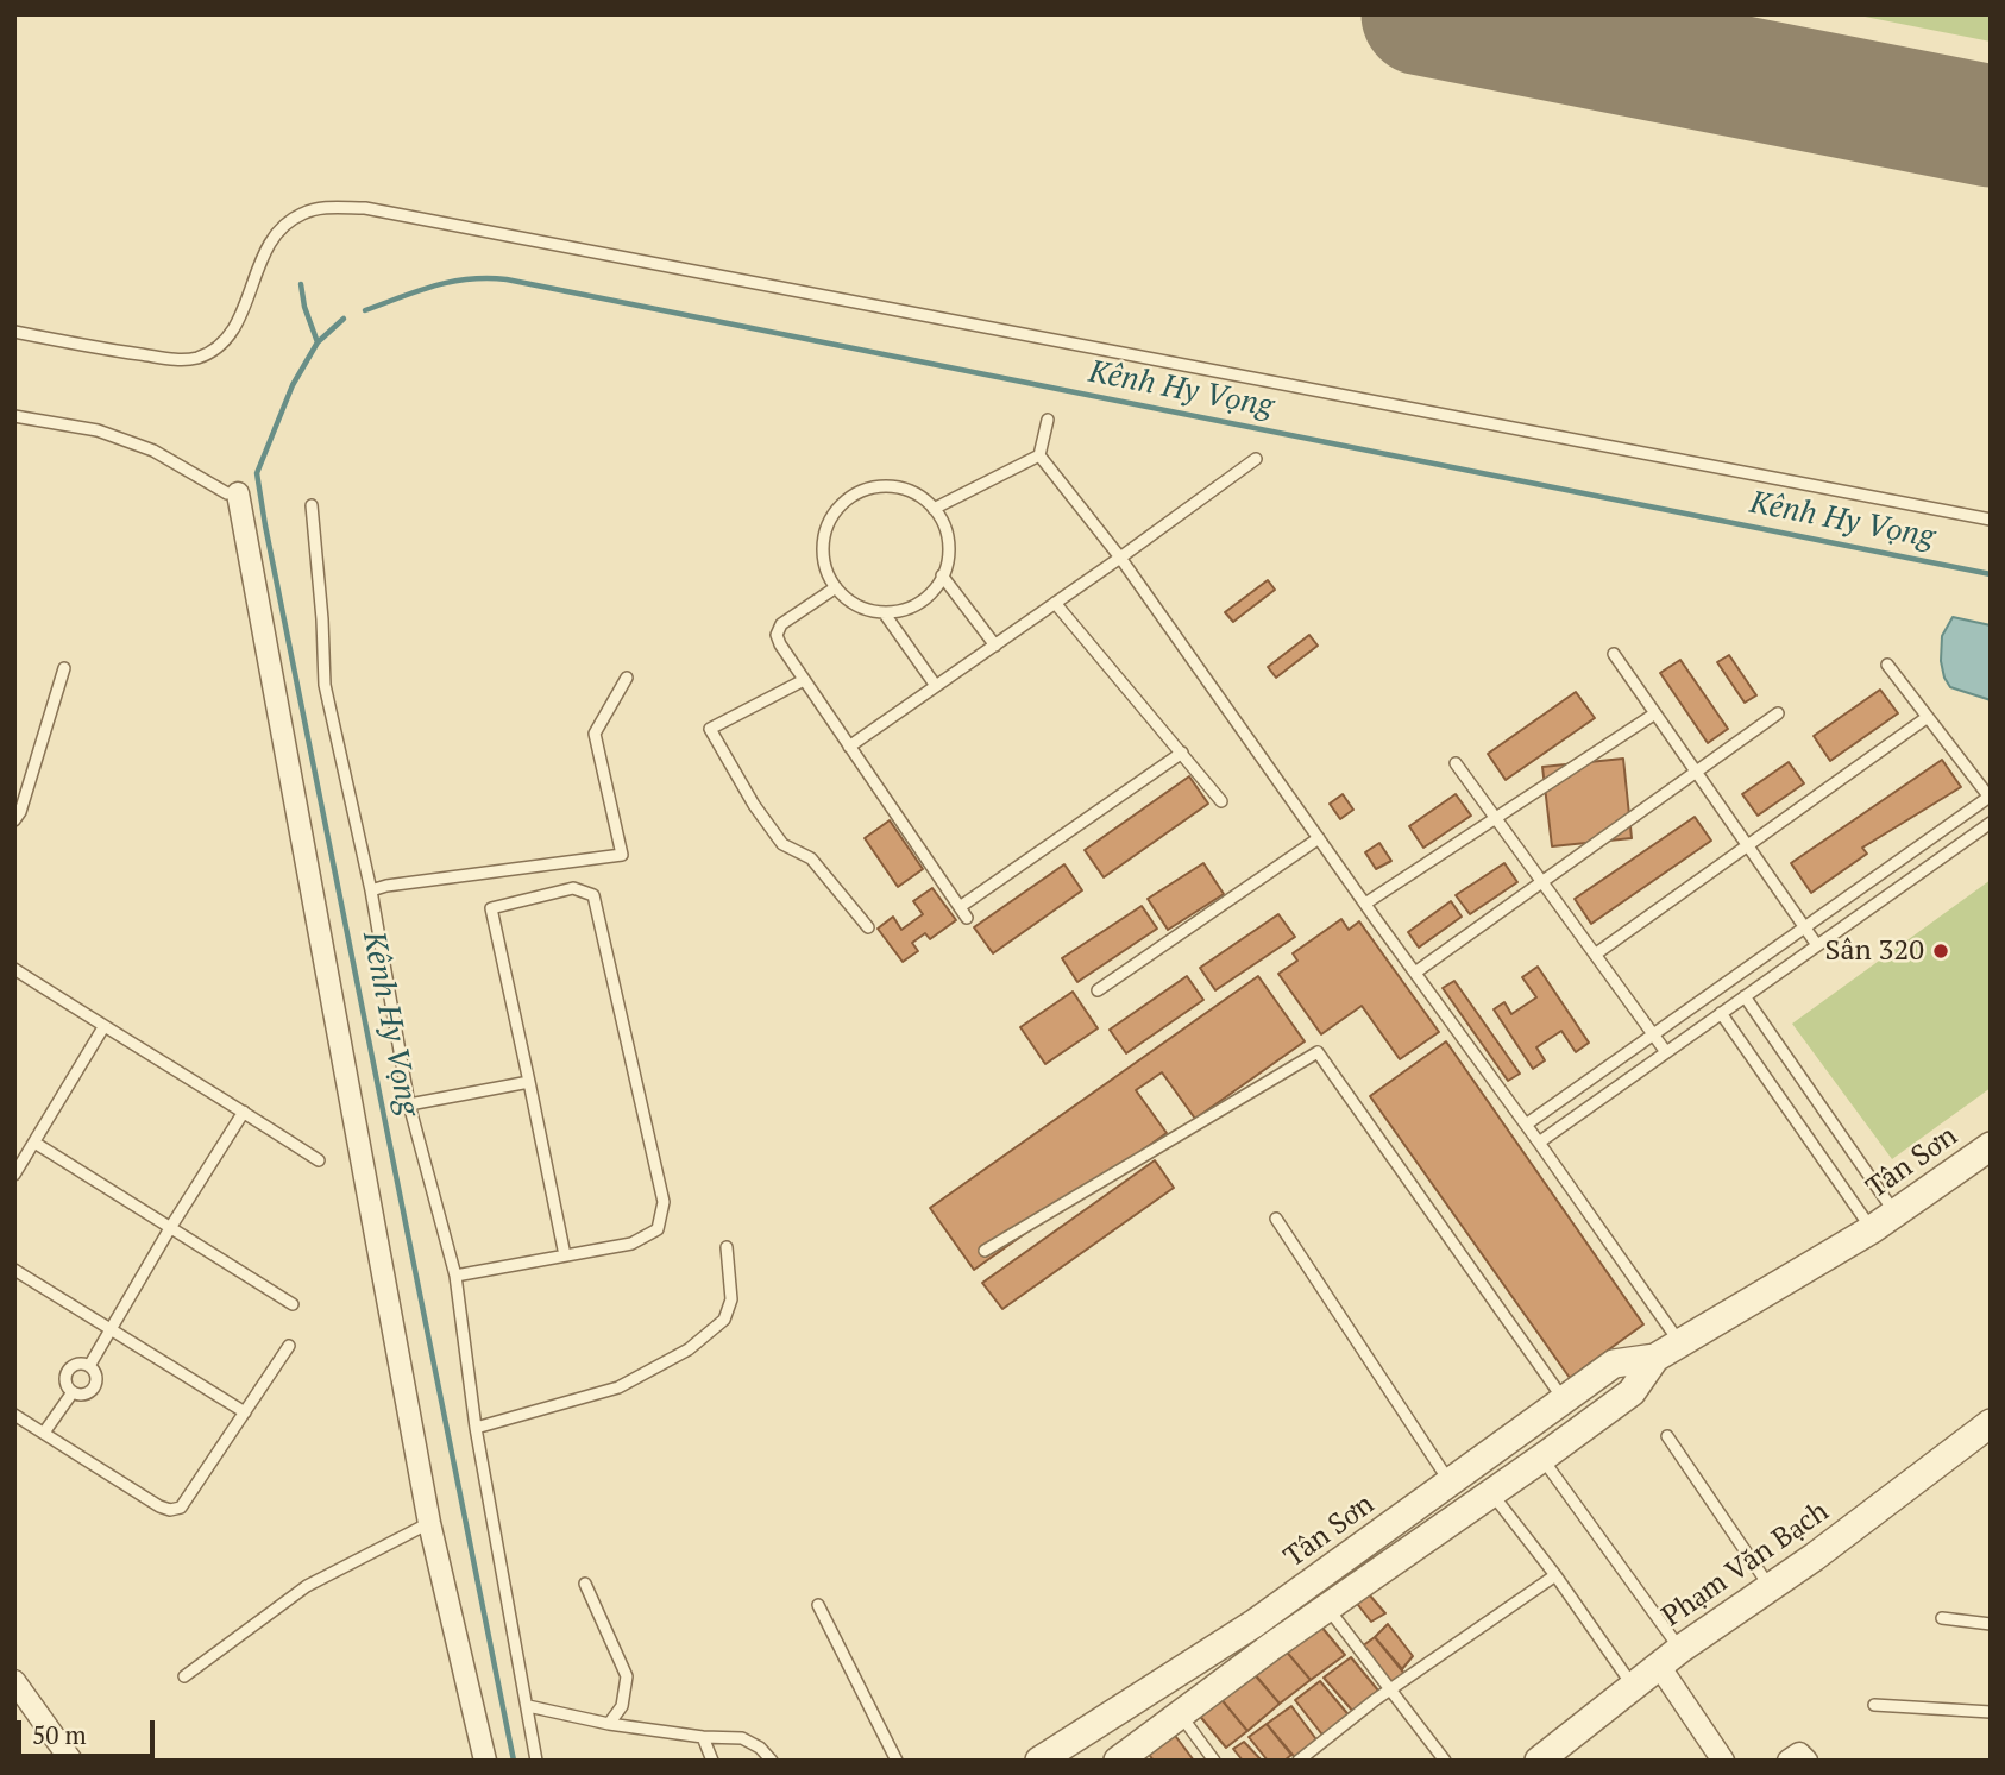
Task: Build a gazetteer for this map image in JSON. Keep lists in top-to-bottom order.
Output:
{
  "streets": {
    "street": ["Tân Sơn", "Phạm Văn Bạch"]
  },
  "water": ["Kênh Hy Vọng"],
  "places": ["Sân 320"],
  "scale_bar": "50 m"
}
